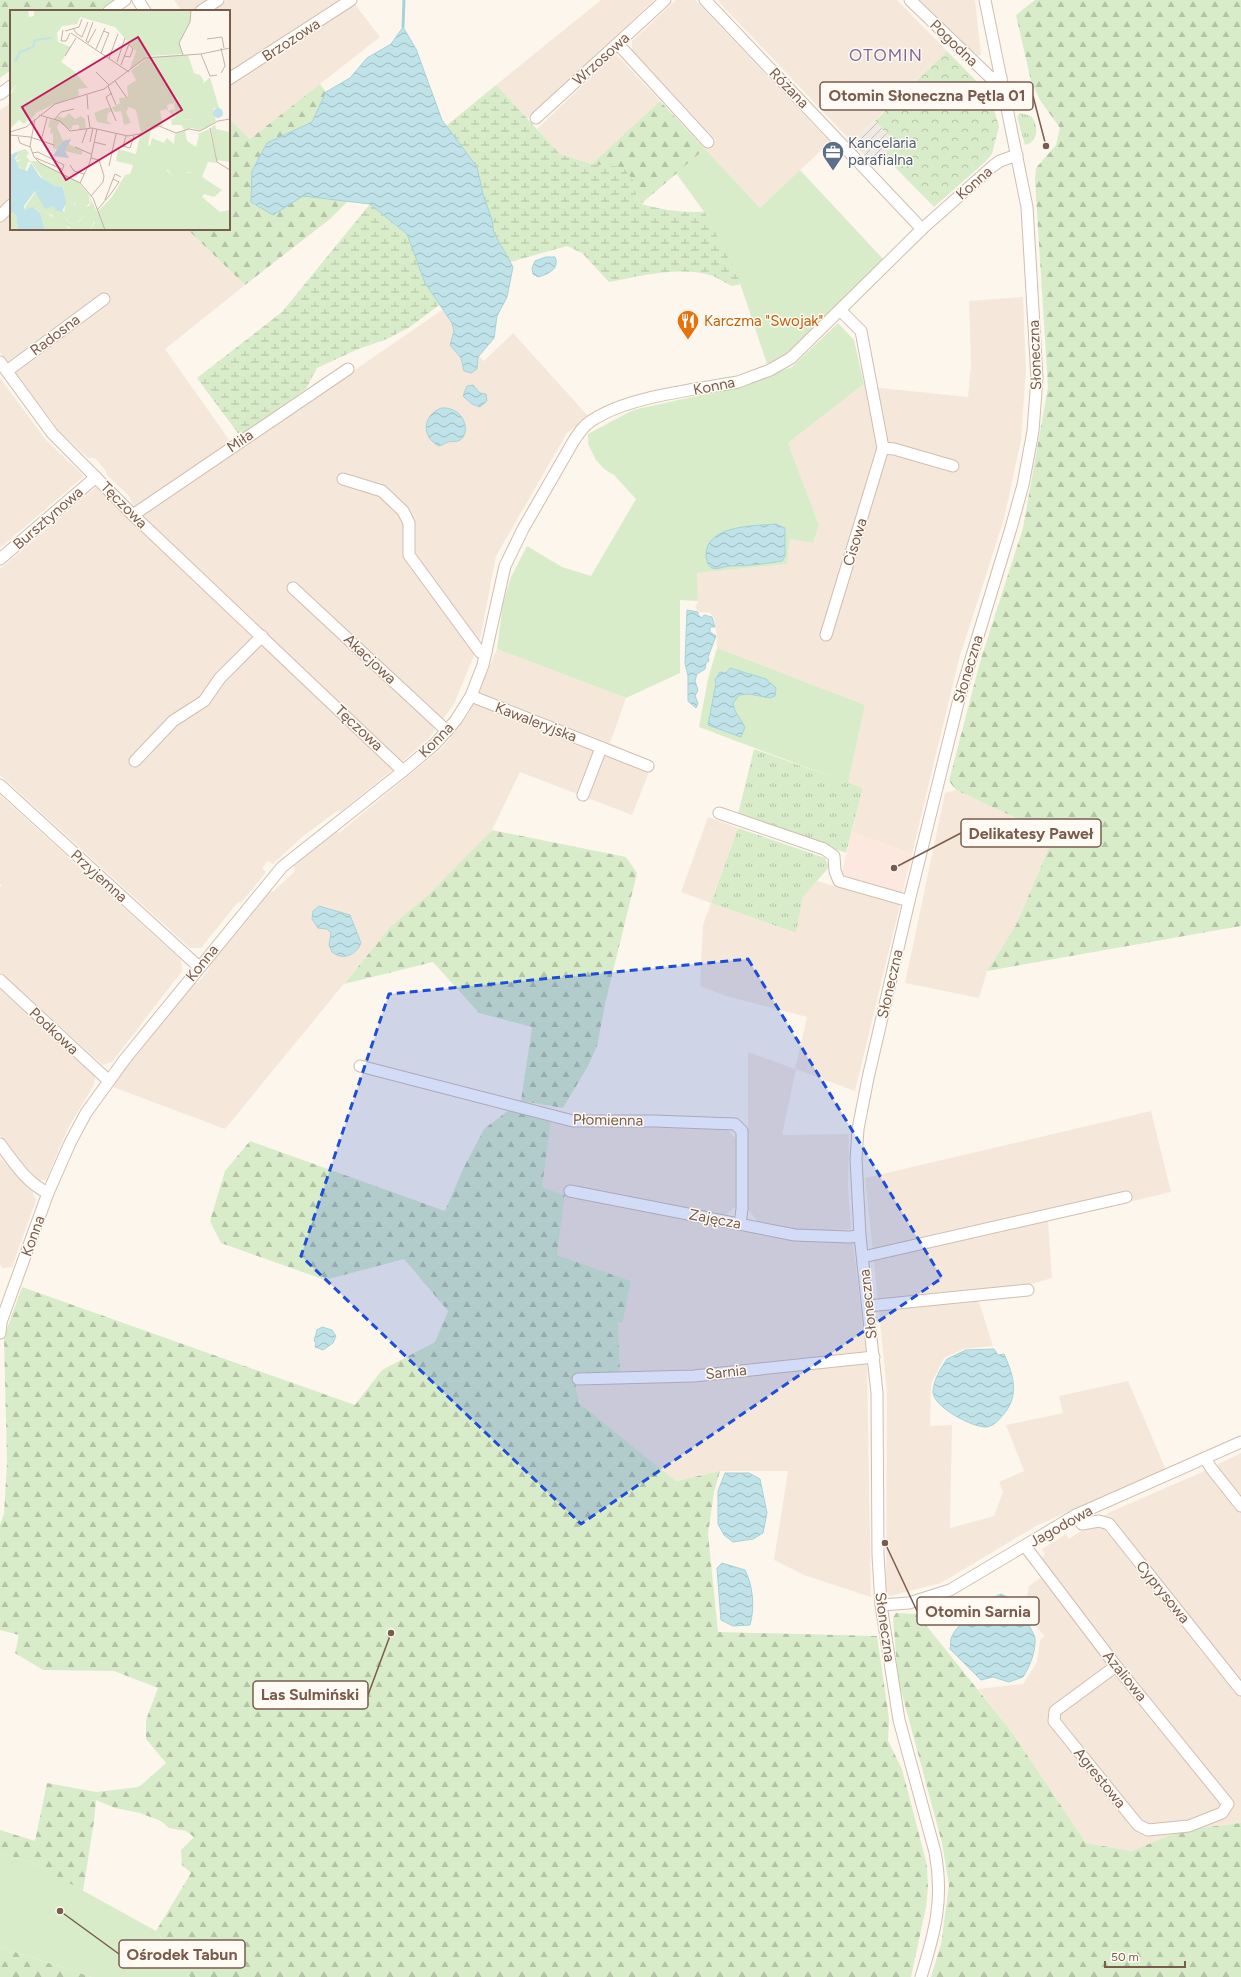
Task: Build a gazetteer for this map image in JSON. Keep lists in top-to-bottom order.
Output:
{
  "streets": {
    "street": [
      "Brzozowa",
      "Pogodna",
      "Wrzosowa",
      "Różana",
      "Konna",
      "Radosna",
      "Słoneczna",
      "Miła",
      "Tęczowa",
      "Bursztynowa",
      "Cisowa",
      "Akacjowa",
      "Kawaleryjska",
      "Przyjemna",
      "Podkowa",
      "Płomienna",
      "Zajęcza",
      "Sarnia",
      "Jagodowa",
      "Cyprysowa",
      "Azaliowa",
      "Agrestowa"
    ]
  },
  "crossings": [
    ["Pogodna", "Słoneczna"],
    ["Różana", "Konna"],
    ["Konna", "Słoneczna"],
    ["Konna", "Tęczowa"],
    ["Konna", "Cisowa"],
    ["Konna", "Akacjowa"],
    ["Konna", "Kawaleryjska"],
    ["Konna", "Przyjemna"],
    ["Konna", "Podkowa"],
    ["Radosna", "Tęczowa"],
    ["Słoneczna", "Zajęcza"],
    ["Słoneczna", "Sarnia"],
    ["Słoneczna", "Jagodowa"],
    ["Miła", "Tęczowa"],
    ["Tęczowa", "Bursztynowa"],
    ["Płomienna", "Zajęcza"],
    ["Jagodowa", "Cyprysowa"],
    ["Jagodowa", "Azaliowa"],
    ["Azaliowa", "Agrestowa"]
  ],
  "districts": ["OTOMIN"],
  "places": {
    "other": [
      "Otomin Słoneczna Pętla 01",
      "Delikatesy Paweł",
      "Otomin Sarnia",
      "Las Sulmiński",
      "Ośrodek Tabun"
    ],
    "office": ["Kancelaria parafialna"],
    "restaurant": ["Karczma \"Swojak\""]
  },
  "scale_bar": "50 m"
}
